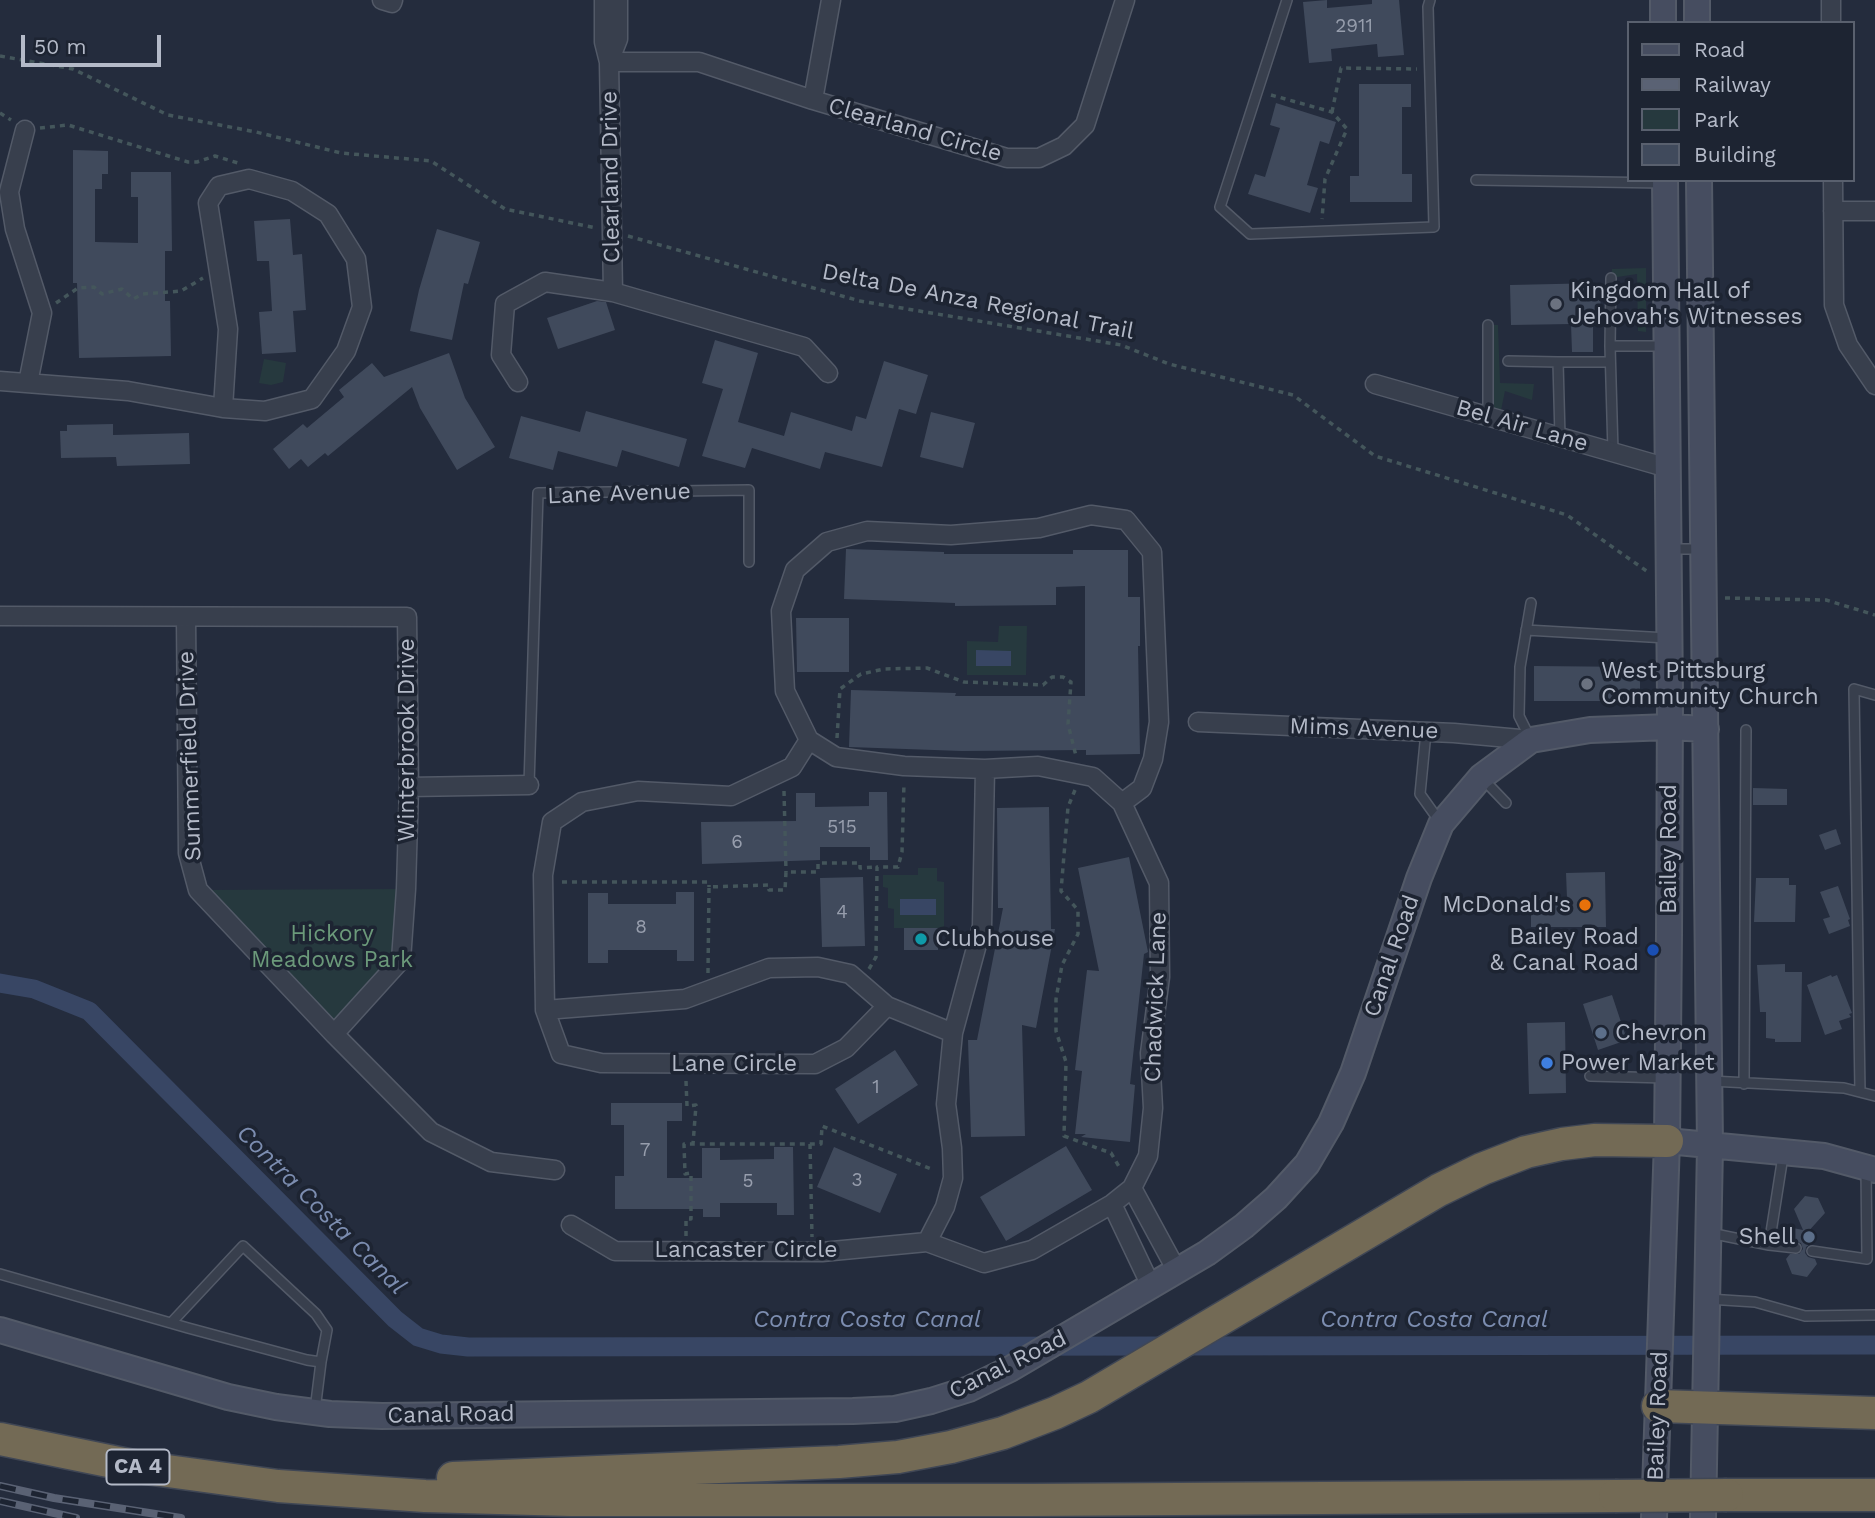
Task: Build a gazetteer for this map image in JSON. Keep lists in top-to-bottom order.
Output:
{
  "streets": {
    "highway": ["CA 4"],
    "main road": ["Bailey Road", "Canal Road"],
    "street": [
      "Clearland Circle",
      "Clearland Drive",
      "Bel Air Lane",
      "Mims Avenue",
      "Winterbrook Drive",
      "Summerfield Drive",
      "Chadwick Lane",
      "Lane Circle",
      "Lancaster Circle"
    ],
    "lane": ["Lane Avenue"],
    "path": ["Delta De Anza Regional Trail"]
  },
  "crossings": [
    ["Clearland Circle", "Clearland Drive"],
    ["Clearland Drive", "Delta De Anza Regional Trail"],
    ["Delta De Anza Regional Trail", "Bailey Road"],
    ["Bel Air Lane", "Bailey Road"],
    ["Mims Avenue", "Canal Road"],
    ["Winterbrook Drive", "Summerfield Drive"],
    ["Bailey Road", "Canal Road"],
    ["Chadwick Lane", "Lancaster Circle"]
  ],
  "water": ["Contra Costa Canal"],
  "parks": ["Hickory Meadows Park"],
  "places": [
    "Kingdom Hall of Jehovah's Witnesses",
    "West Pittsburg Community Church",
    "McDonald's",
    "Clubhouse",
    "Bailey Road & Canal Road",
    "Chevron",
    "Power Market",
    "Shell"
  ],
  "house_numbers": [
    "2911",
    "515",
    "6",
    "4",
    "8",
    "1",
    "7",
    "3",
    "5"
  ],
  "legend": [
    "Road",
    "Railway",
    "Park",
    "Building"
  ],
  "scale_bar": "50 m"
}
